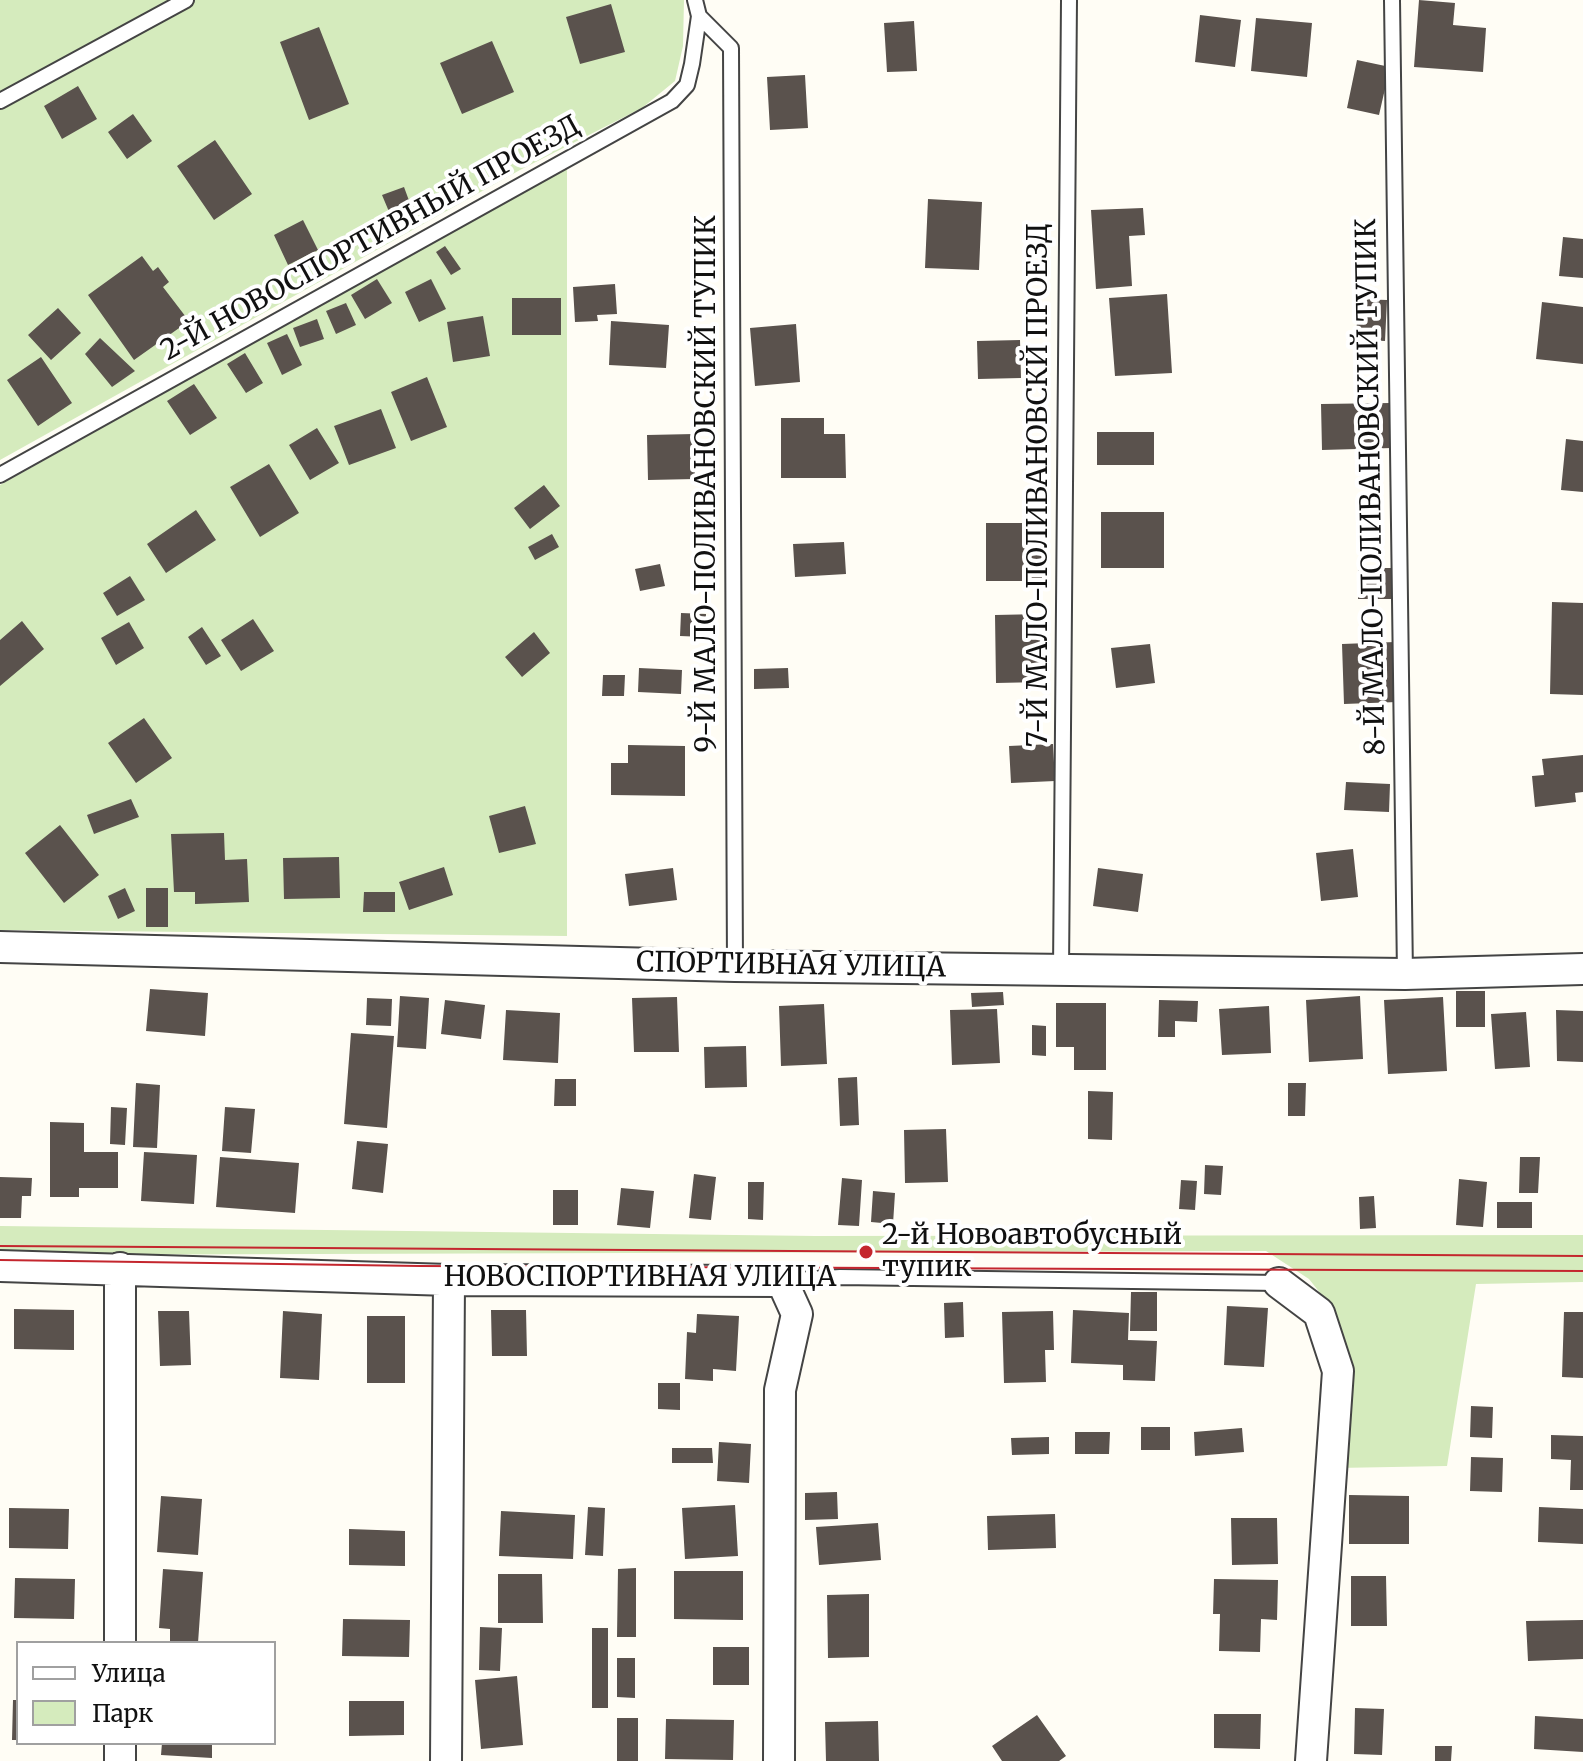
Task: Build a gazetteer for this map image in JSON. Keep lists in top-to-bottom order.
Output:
{
  "streets": {
    "street": ["СПОРТИВНАЯ УЛИЦА", "НОВОСПОРТИВНАЯ УЛИЦА"],
    "lane": [
      "2-Й НОВОСПОРТИВНЫЙ ПРОЕЗД",
      "9-Й МАЛО-ПОЛИВАНОВСКИЙ ТУПИК",
      "7-Й МАЛО-ПОЛИВАНОВСКЙ ПРОЕЗД",
      "8-Й МАЛО-ПОЛИВАНОВСКИЙ ТУПИК"
    ]
  },
  "crossings": [
    ["2-Й НОВОСПОРТИВНЫЙ ПРОЕЗД", "9-Й МАЛО-ПОЛИВАНОВСКИЙ ТУПИК"],
    ["9-Й МАЛО-ПОЛИВАНОВСКИЙ ТУПИК", "СПОРТИВНАЯ УЛИЦА"],
    ["7-Й МАЛО-ПОЛИВАНОВСКЙ ПРОЕЗД", "СПОРТИВНАЯ УЛИЦА"],
    ["8-Й МАЛО-ПОЛИВАНОВСКИЙ ТУПИК", "СПОРТИВНАЯ УЛИЦА"]
  ],
  "places": ["2-й Новоавтобусный тупик"],
  "legend": ["Улица", "Парк"]
}
